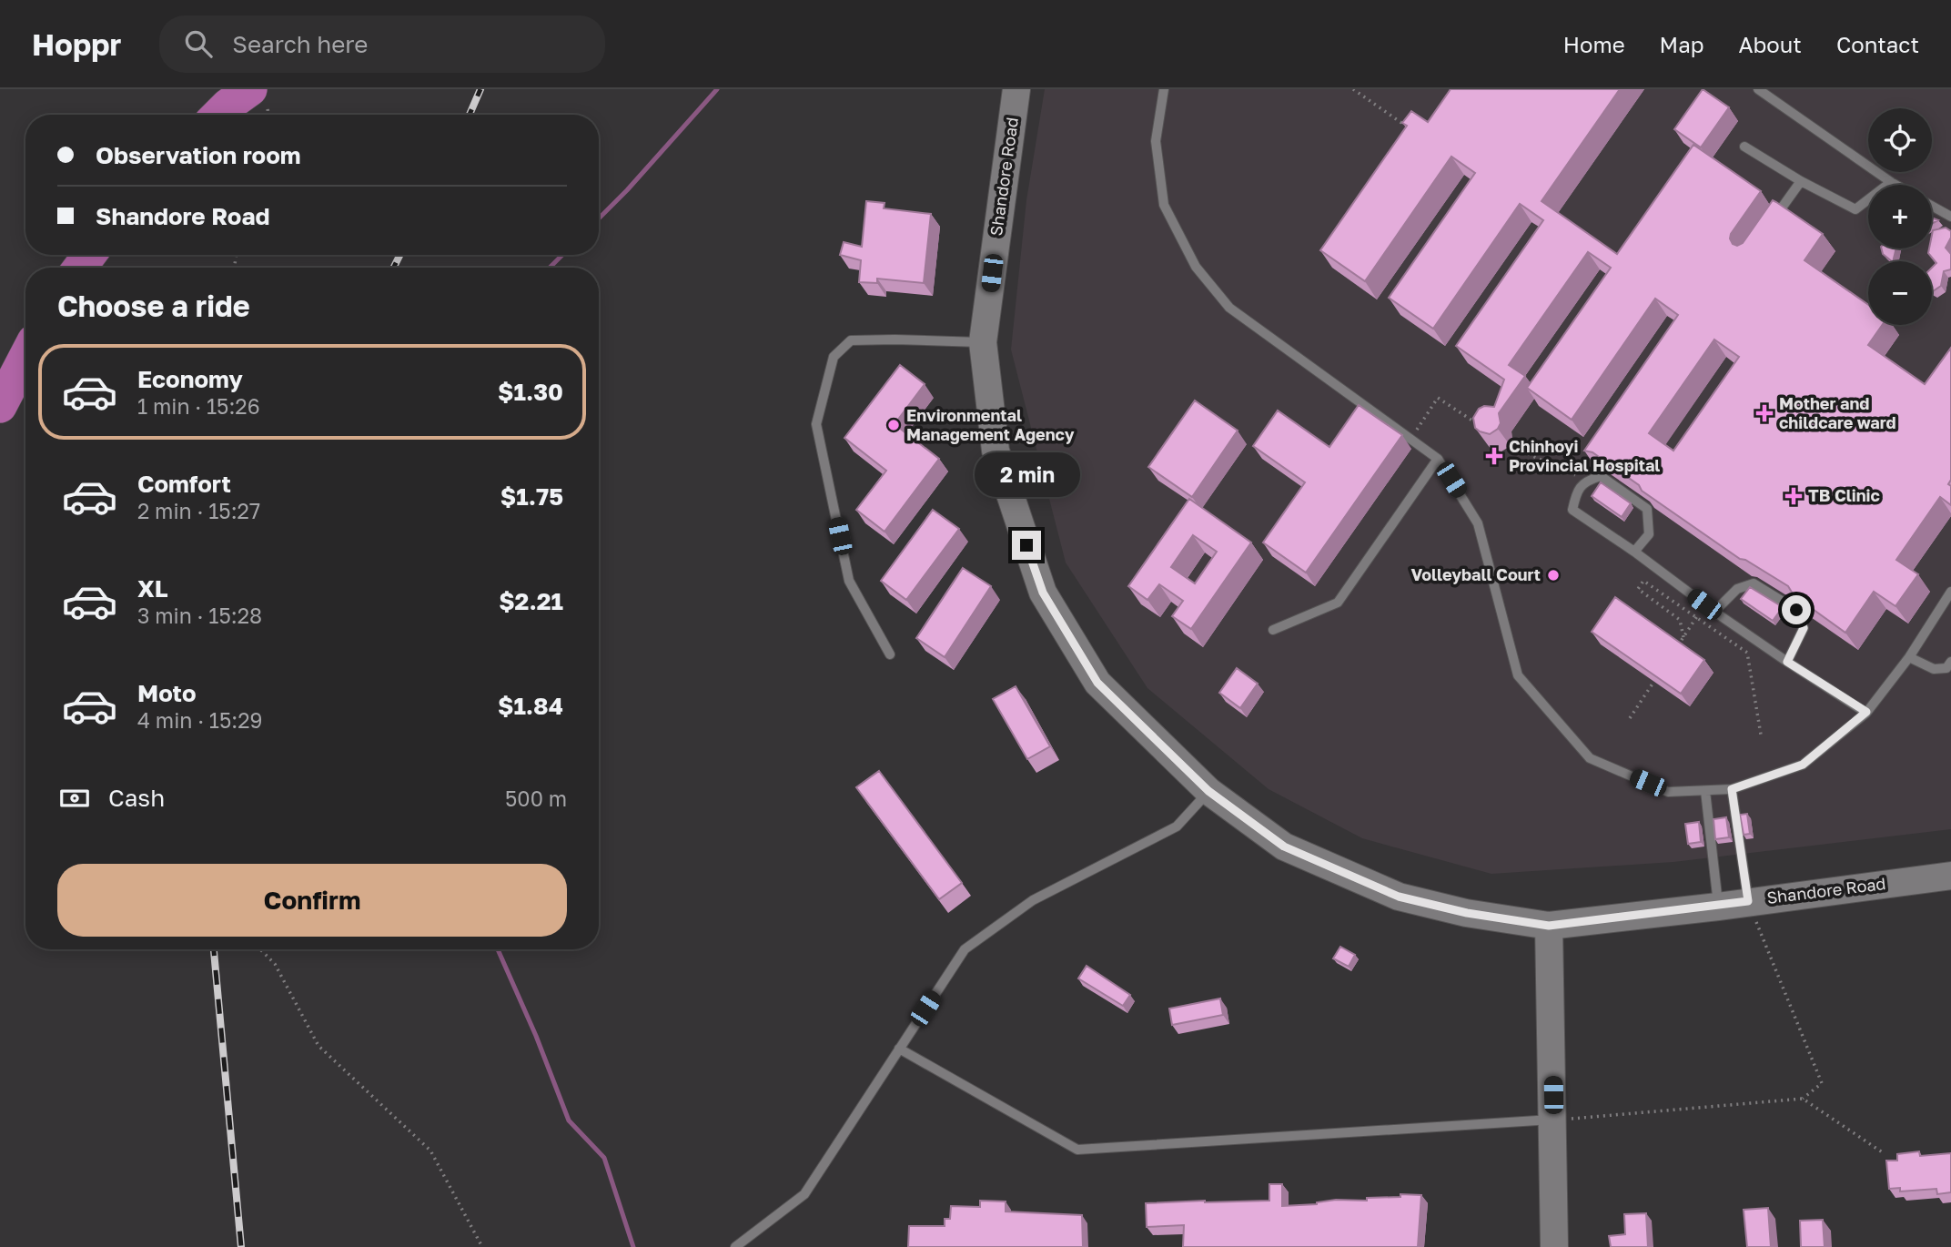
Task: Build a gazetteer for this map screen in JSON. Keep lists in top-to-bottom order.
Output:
{
  "streets": {
    "street": ["Shandore Road"]
  },
  "places": {
    "health": ["Mother and childcare ward", "Chinhoyi Provincial Hospital", "TB Clinic"],
    "other": ["Environmental Management Agency", "Volleyball Court"]
  },
  "page": {
    "header": "Hoppr",
    "search": "Search here",
    "nav": [
      "Home",
      "Map",
      "About",
      "Contact"
    ],
    "map_buttons": ["+", "−"],
    "banner": ["Observation room", "Shandore Road"],
    "heading": "Choose a ride",
    "list": [
      {
        "name": "Economy",
        "note": "1 min · 15:26",
        "value": "$1.30"
      },
      {
        "name": "Comfort",
        "note": "2 min · 15:27",
        "value": "$1.75"
      },
      {
        "name": "XL",
        "note": "3 min · 15:28",
        "value": "$2.21"
      },
      {
        "name": "Moto",
        "note": "4 min · 15:29",
        "value": "$1.84"
      }
    ],
    "bubble": "2 min",
    "pay": ["Cash", "500 m"],
    "buttons": "Confirm"
  }
}
